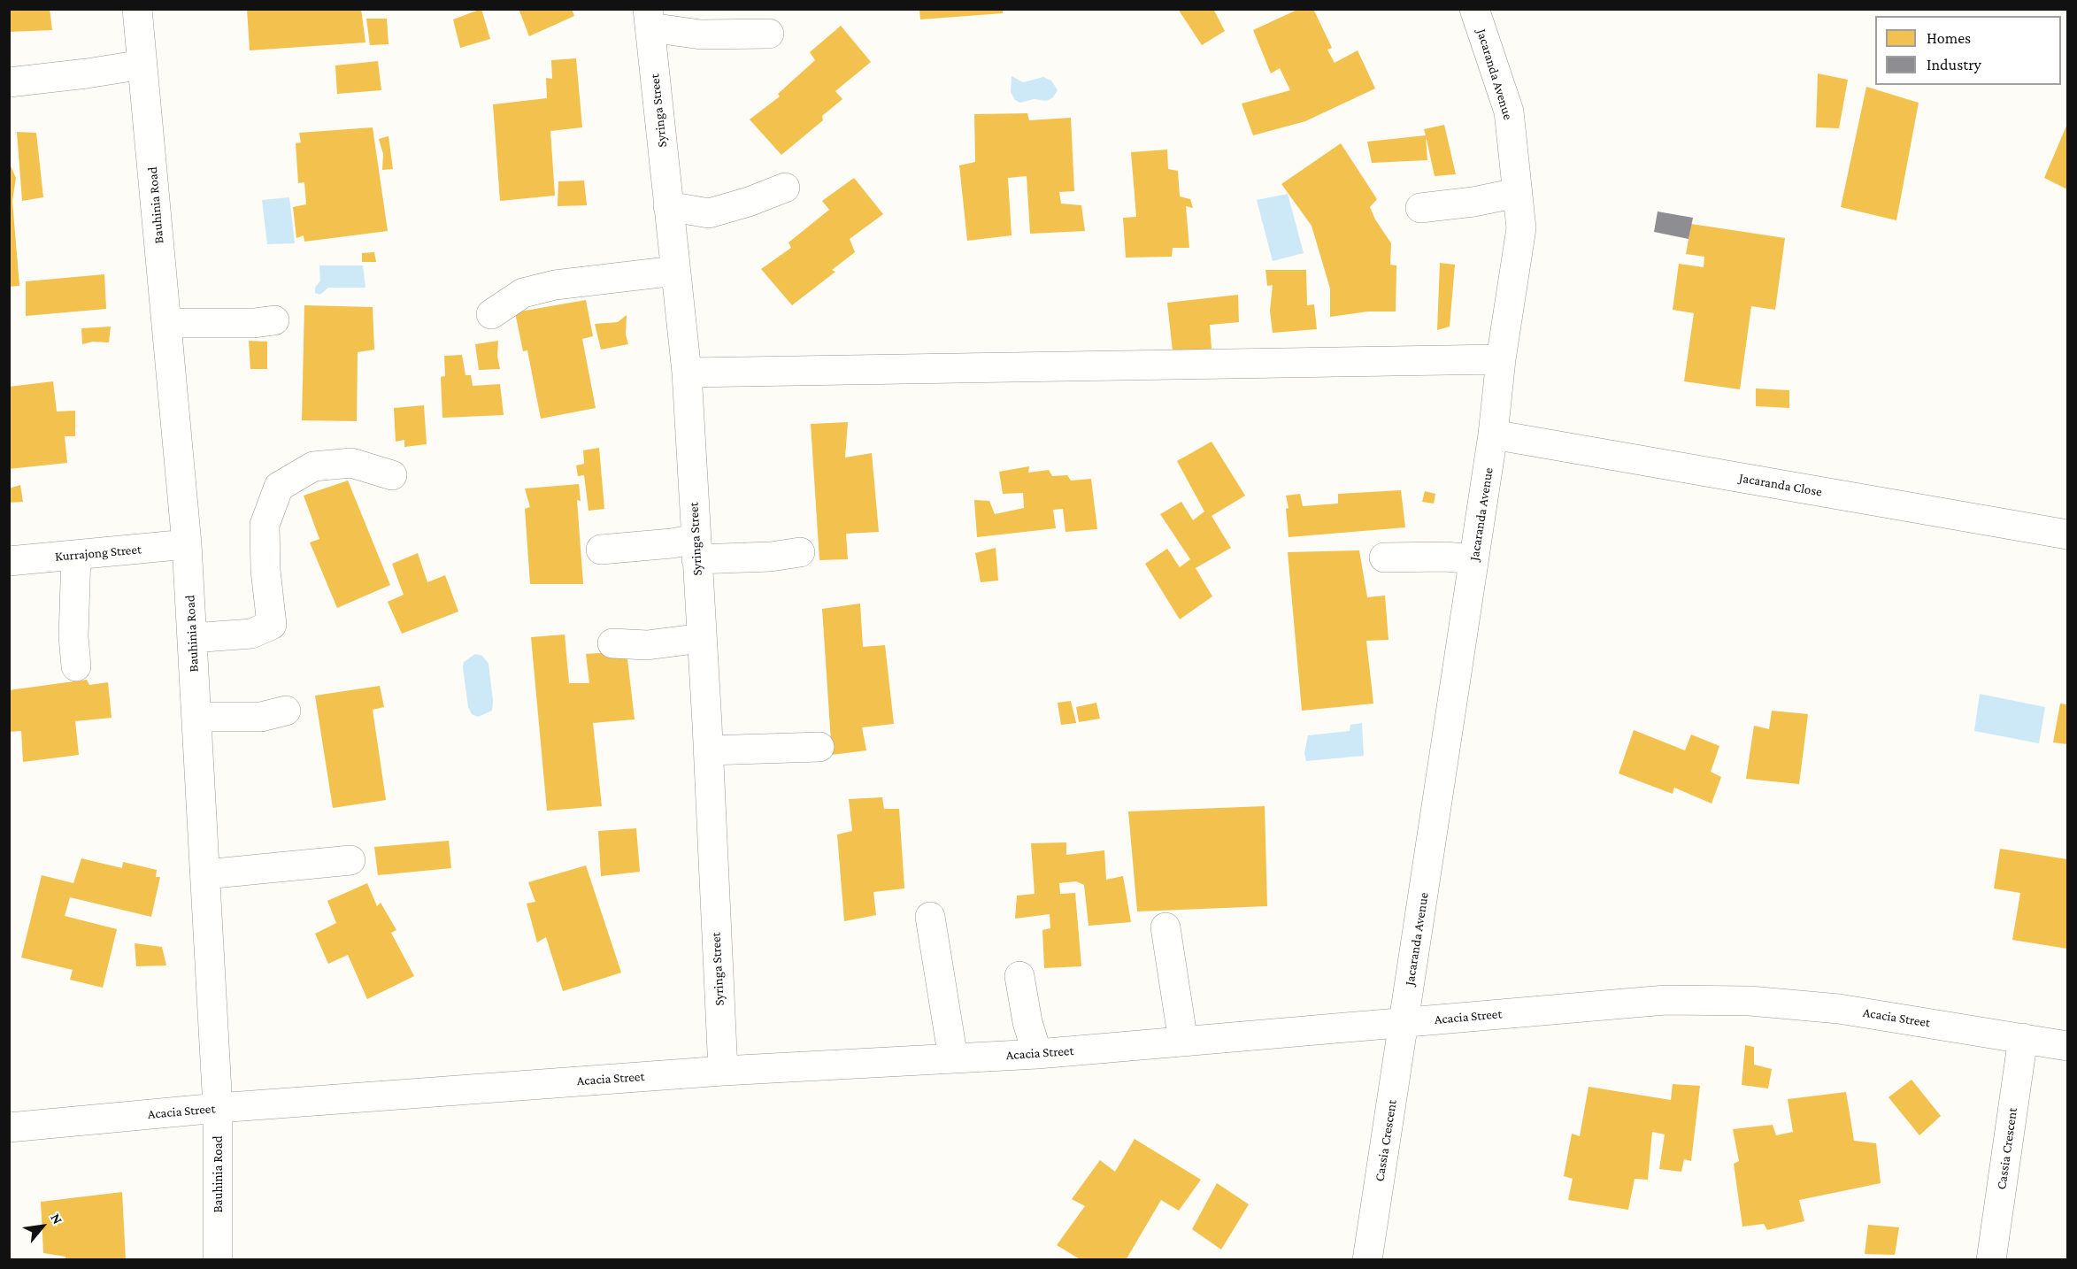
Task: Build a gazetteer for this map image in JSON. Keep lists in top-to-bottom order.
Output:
{
  "streets": {
    "street": [
      "Jacaranda Avenue",
      "Syringa Street",
      "Bauhinia Road",
      "Jacaranda Close",
      "Kurrajong Street",
      "Acacia Street",
      "Cassia Crescent"
    ]
  },
  "crossings": [
    ["Jacaranda Avenue", "Jacaranda Close"],
    ["Jacaranda Avenue", "Acacia Street"],
    ["Jacaranda Avenue", "Cassia Crescent"],
    ["Syringa Street", "Acacia Street"],
    ["Bauhinia Road", "Kurrajong Street"],
    ["Bauhinia Road", "Acacia Street"],
    ["Acacia Street", "Cassia Crescent"]
  ],
  "legend": ["Homes", "Industry"],
  "north": "top right"
}
